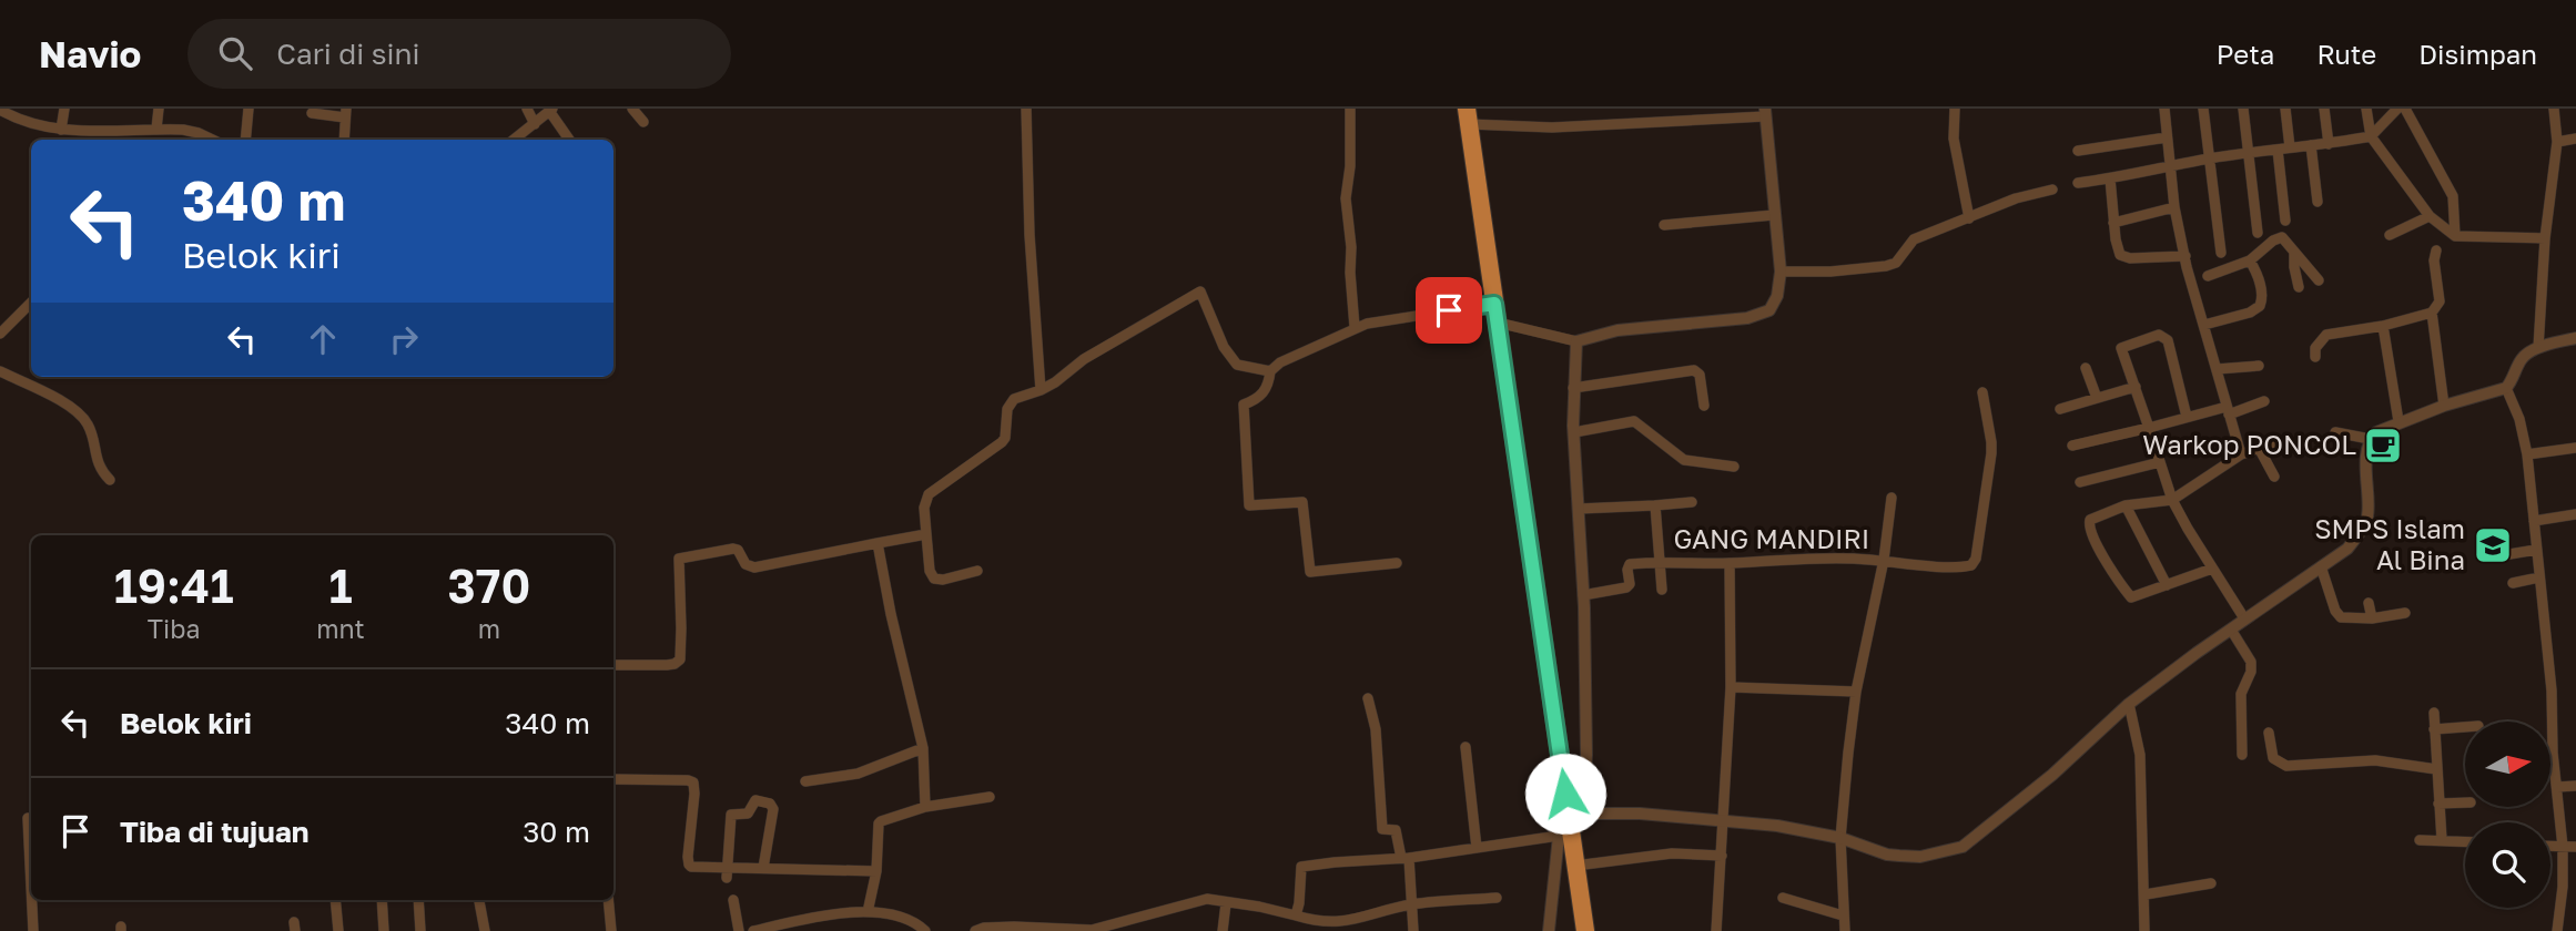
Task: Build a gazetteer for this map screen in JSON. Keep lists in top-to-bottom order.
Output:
{
  "streets": {
    "street": ["GANG MANDIRI"]
  },
  "places": {
    "cafe": ["Warkop PONCOL"],
    "school or university": ["SMPS Islam Al Bina"]
  },
  "north": "right",
  "page": {
    "header": "Navio",
    "search": "Cari di sini",
    "nav": ["Peta", "Rute", "Disimpan"],
    "turn": ["340 m", "Belok kiri"],
    "eta": [
      "19:41",
      "Tiba",
      "1",
      "mnt",
      "370",
      "m"
    ],
    "list": [
      {
        "name": "Belok kiri",
        "value": "340 m"
      },
      {
        "name": "Tiba di tujuan",
        "value": "30 m"
      }
    ]
  }
}
